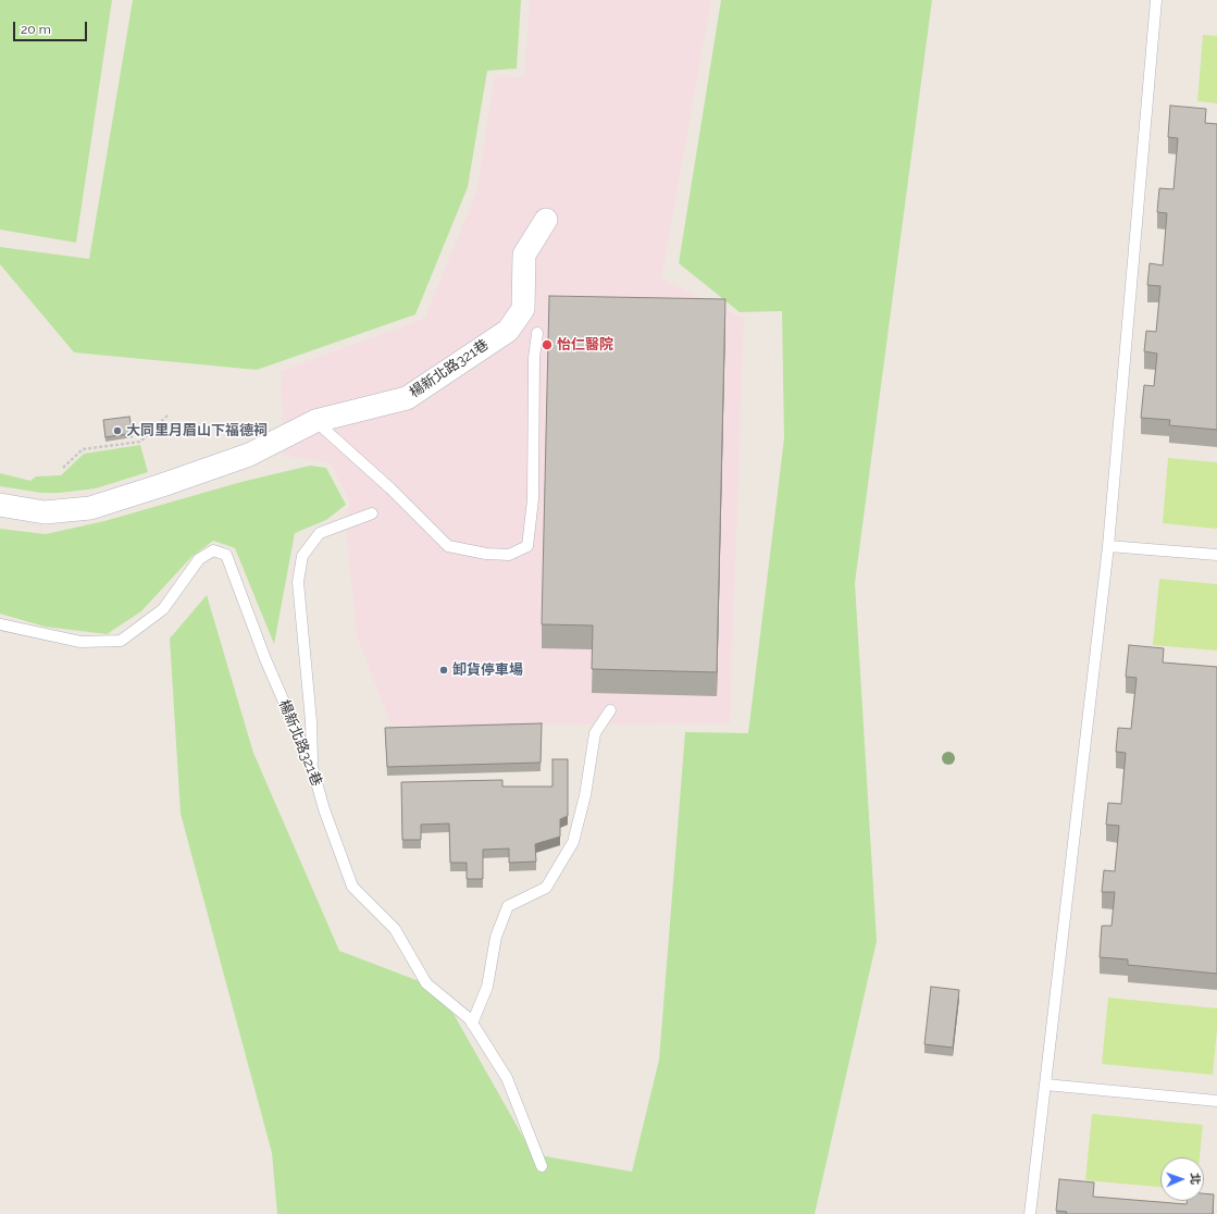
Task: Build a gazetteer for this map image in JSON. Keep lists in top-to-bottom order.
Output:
{
  "streets": {
    "street": ["楊新北路321巷"]
  },
  "places": ["怡仁醫院", "大同里月眉山下福德祠", "卸貨停車場"],
  "scale_bar": "20 m",
  "north": "right"
}
